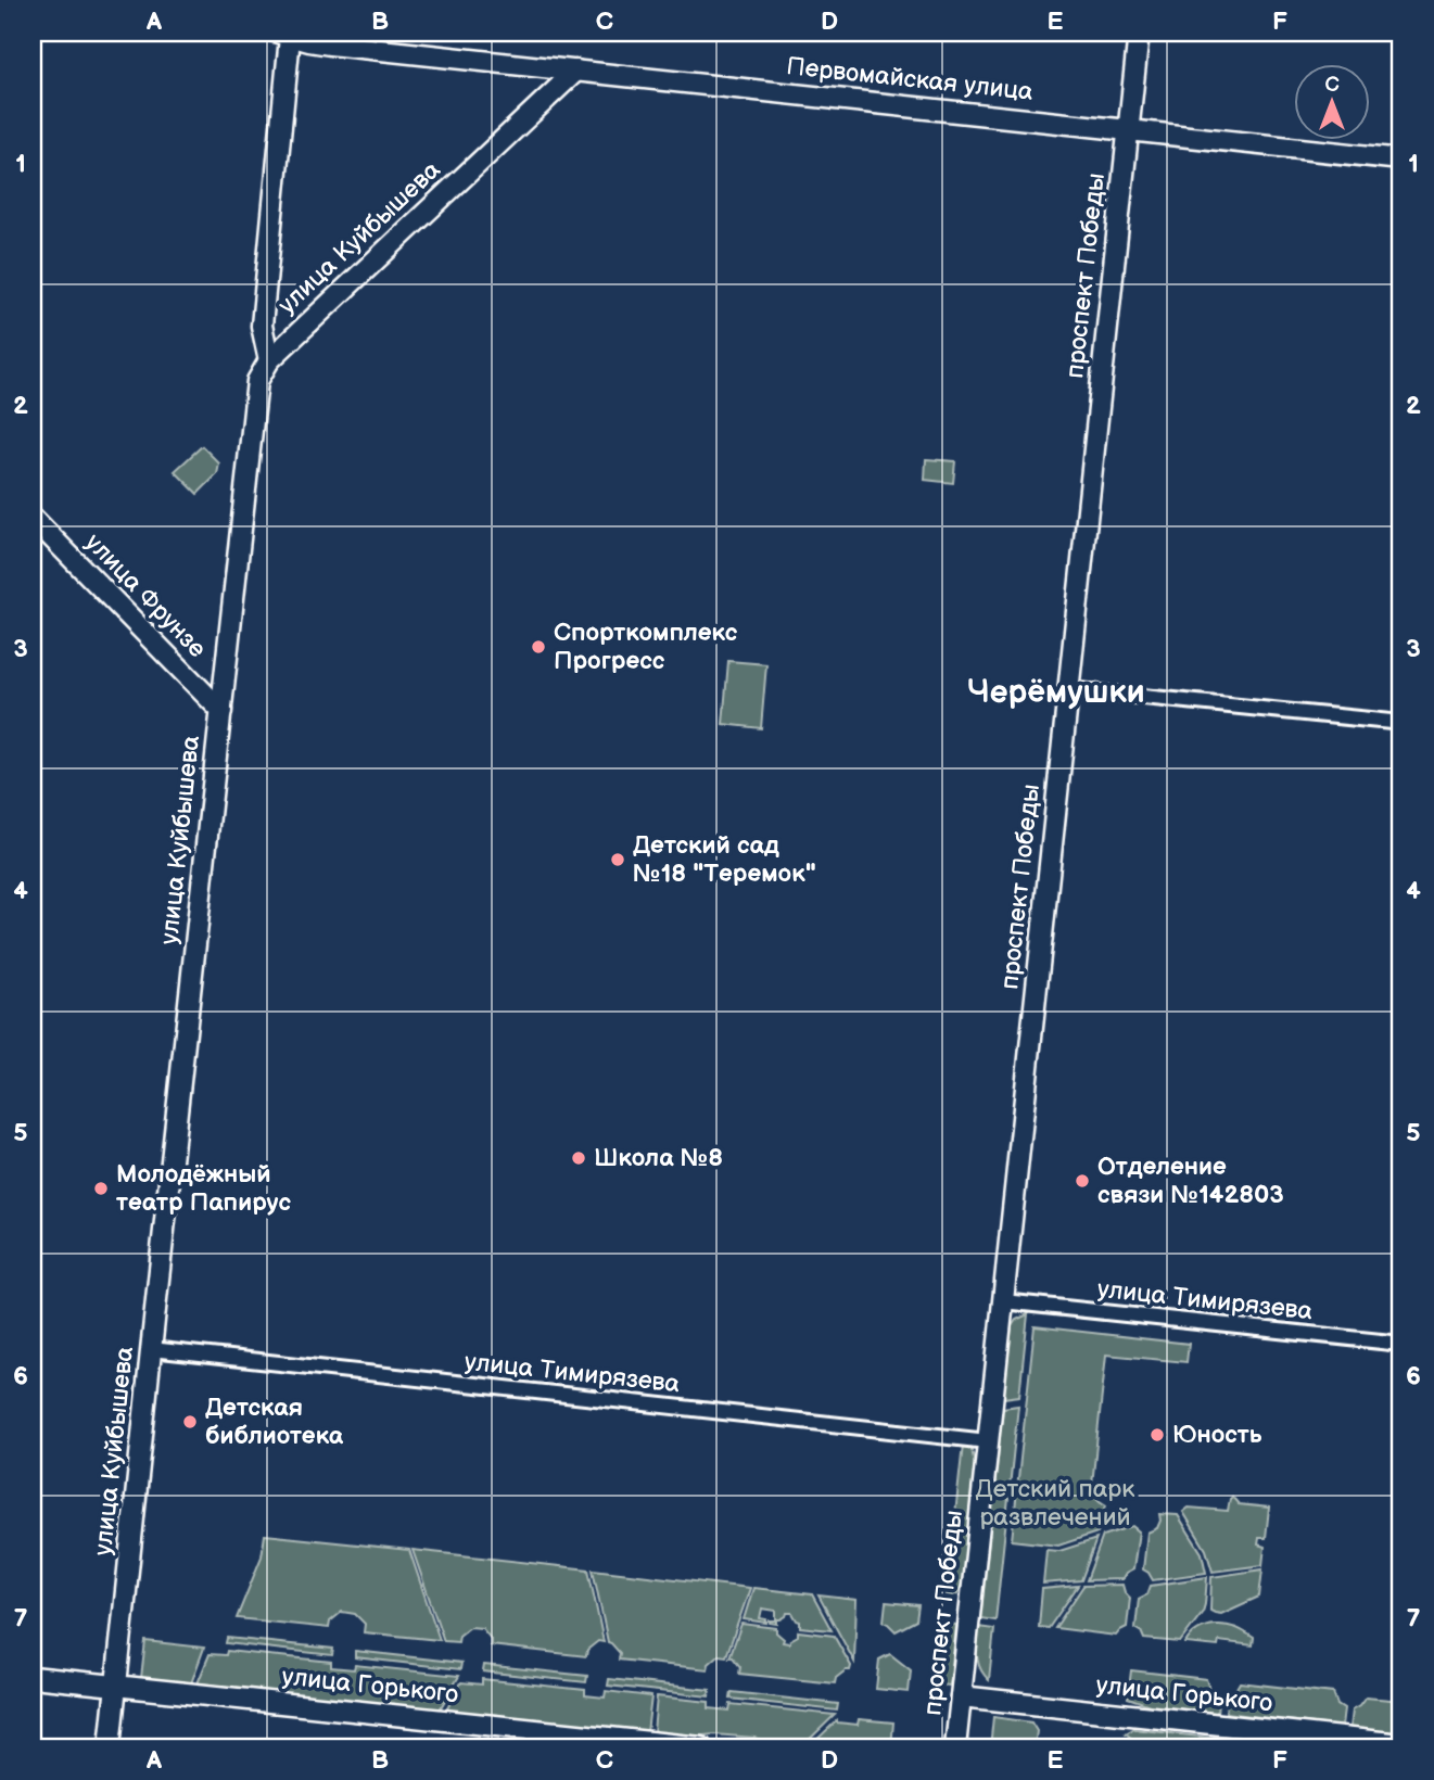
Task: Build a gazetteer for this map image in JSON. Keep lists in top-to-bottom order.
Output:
{
  "streets": {
    "main road": [
      "Первомайская улица",
      "улица Куйбышева",
      "проспект Победы",
      "улица Фрунзе",
      "улица Горького"
    ],
    "street": ["улица Тимирязева"]
  },
  "crossings": [
    ["Первомайская улица", "улица Куйбышева"],
    ["Первомайская улица", "проспект Победы"],
    ["улица Куйбышева", "улица Фрунзе"],
    ["улица Куйбышева", "улица Тимирязева"],
    ["улица Куйбышева", "улица Горького"],
    ["проспект Победы", "улица Тимирязева"],
    ["проспект Победы", "улица Горького"]
  ],
  "districts": ["Черёмушки"],
  "parks": ["Детский парк развлечений"],
  "places": [
    "Спорткомплекс Прогресс",
    "Детский сад №18 \"Теремок\"",
    "Школа №8",
    "Отделение связи №142803",
    "Молодёжный театр Папирус",
    "Детская библиотека",
    "Юность"
  ],
  "north": "top",
  "grid": {
    "columns": [
      "A",
      "B",
      "C",
      "D",
      "E",
      "F"
    ],
    "rows": [
      "1",
      "2",
      "3",
      "4",
      "5",
      "6",
      "7"
    ]
  }
}
